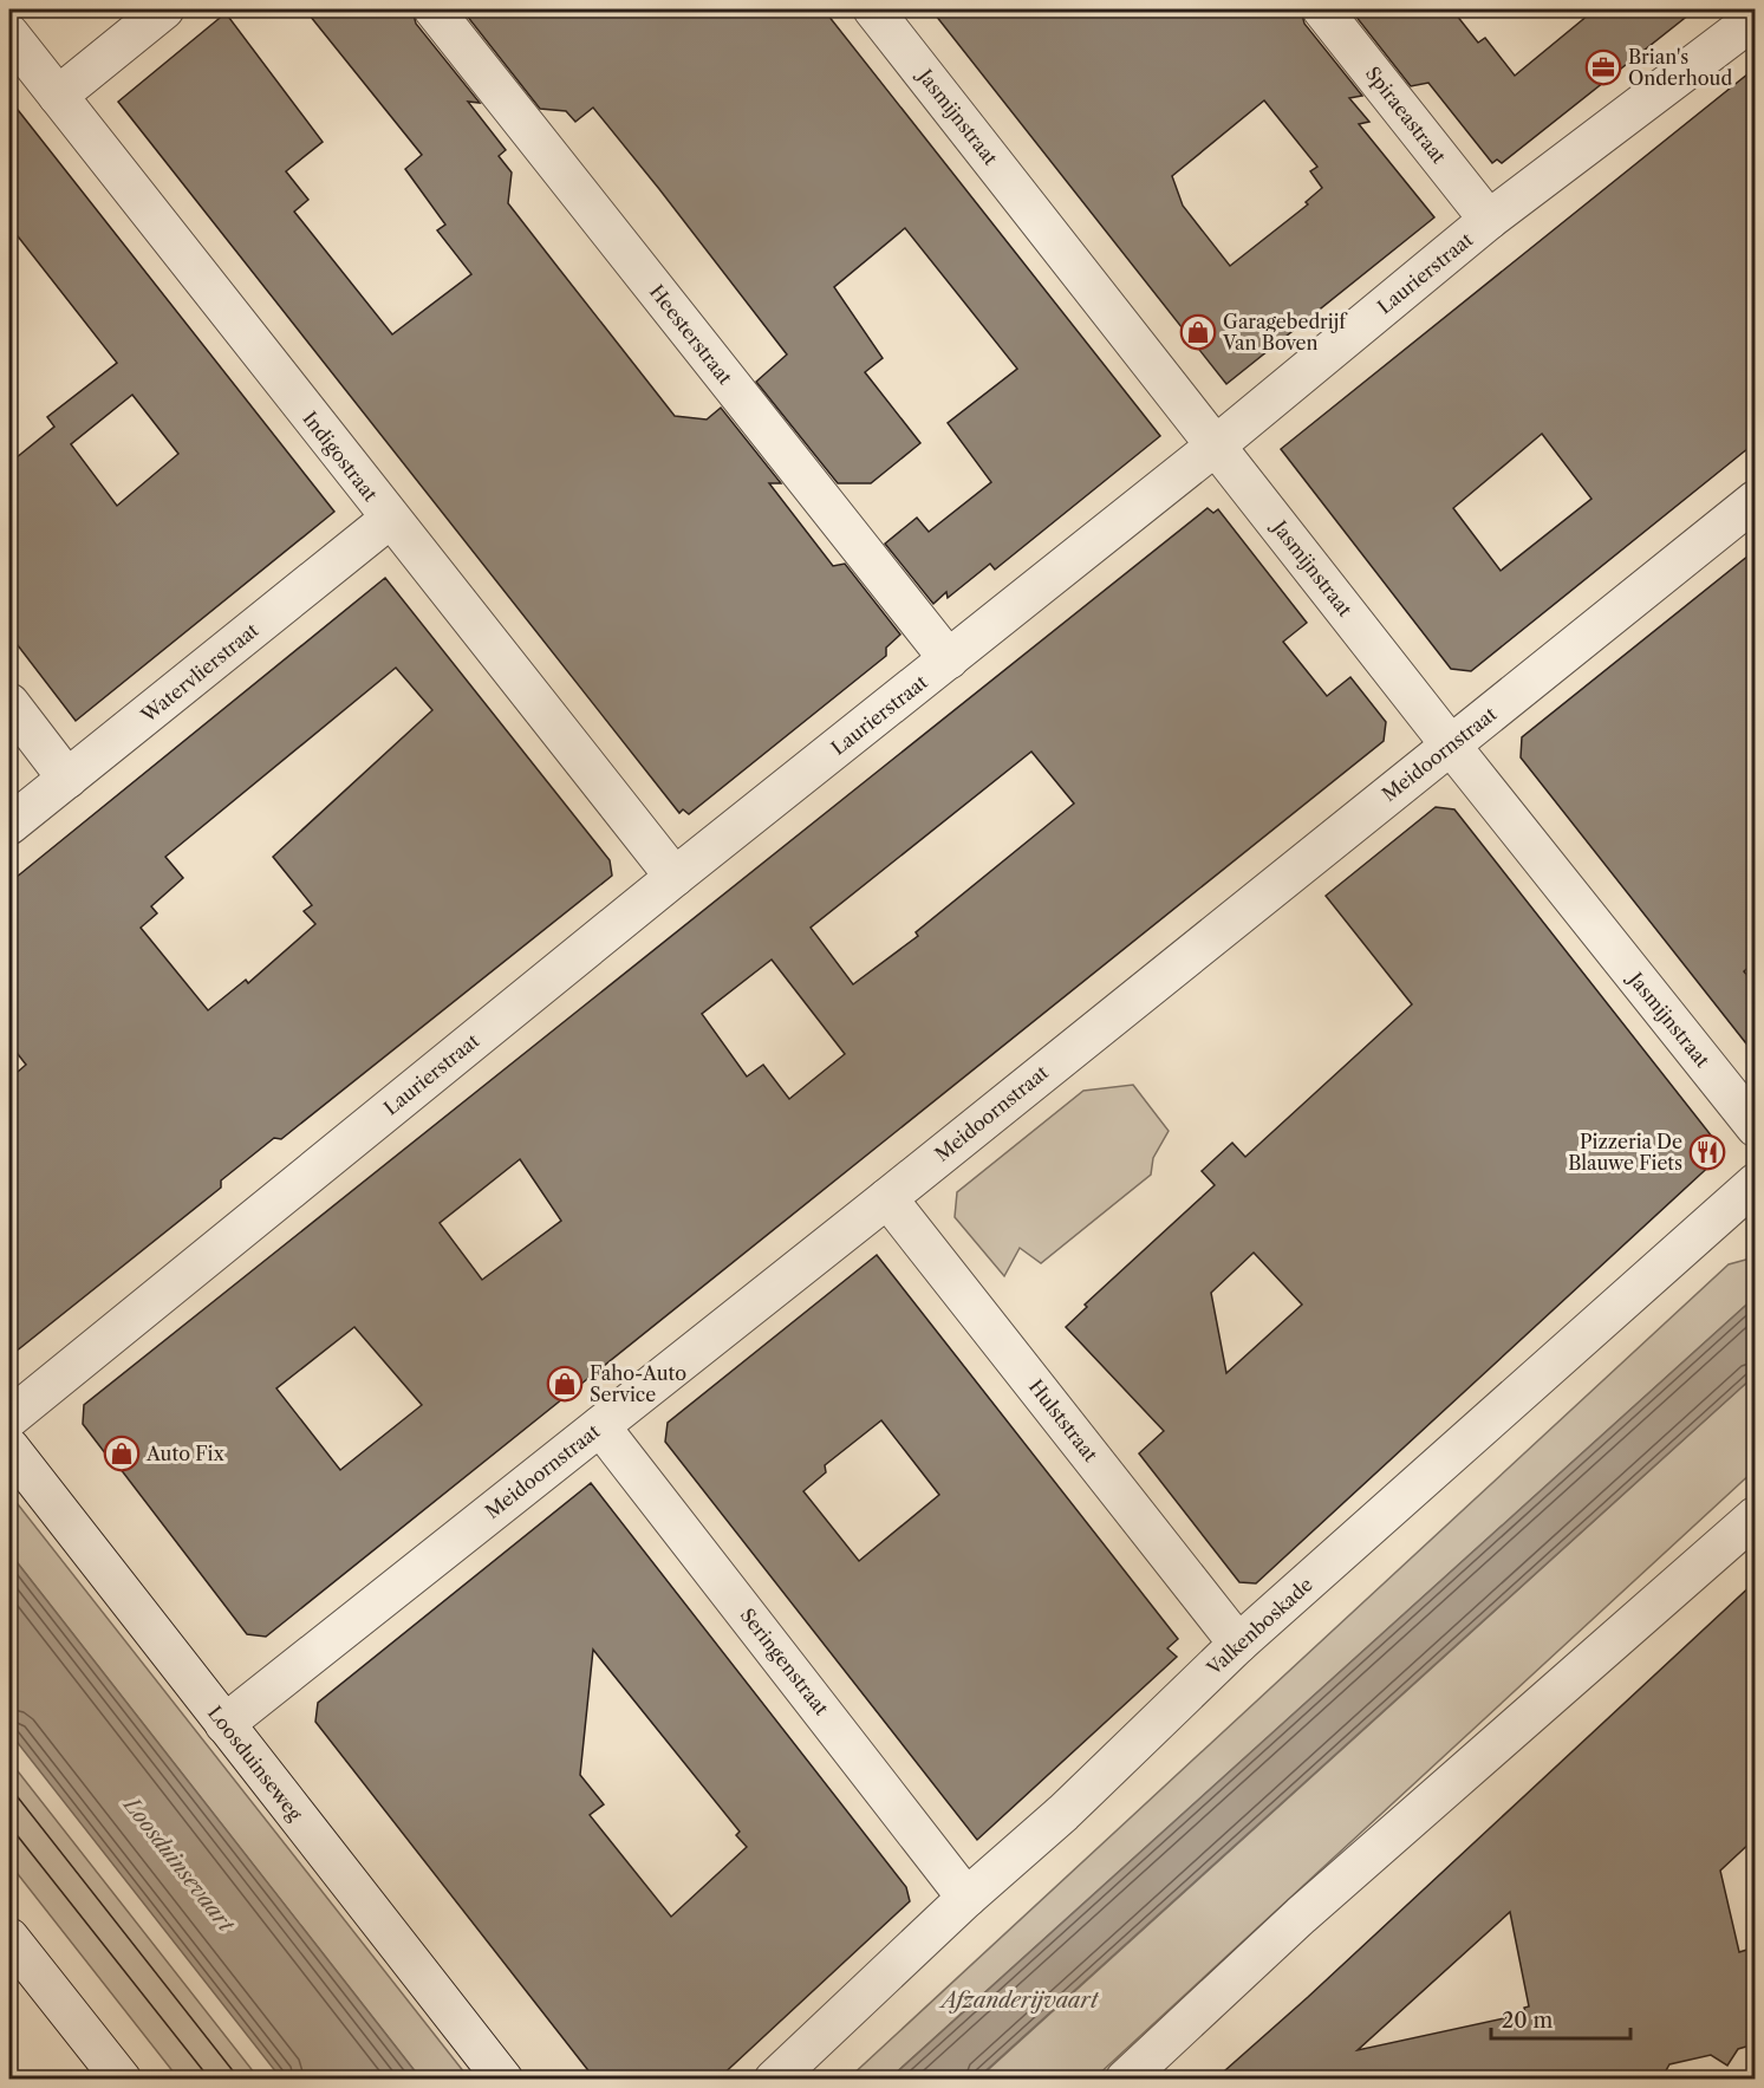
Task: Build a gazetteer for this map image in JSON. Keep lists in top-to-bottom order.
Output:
{
  "streets": {
    "street": [
      "Spiraeastraat",
      "Jasmijnstraat",
      "Laurierstraat",
      "Heesterstraat",
      "Indigostraat",
      "Watervlierstraat",
      "Meidoornstraat",
      "Hulststraat",
      "Valkenboskade",
      "Seringenstraat",
      "Loosduinseweg"
    ]
  },
  "crossings": [
    ["Spiraeastraat", "Laurierstraat"],
    ["Jasmijnstraat", "Laurierstraat"],
    ["Jasmijnstraat", "Meidoornstraat"],
    ["Laurierstraat", "Heesterstraat"],
    ["Laurierstraat", "Indigostraat"],
    ["Indigostraat", "Watervlierstraat"],
    ["Meidoornstraat", "Hulststraat"],
    ["Meidoornstraat", "Seringenstraat"],
    ["Meidoornstraat", "Loosduinseweg"],
    ["Hulststraat", "Valkenboskade"],
    ["Valkenboskade", "Seringenstraat"]
  ],
  "water": ["Loosduinsevaart", "Afzanderijvaart"],
  "places": {
    "office": ["Brian's Onderhoud"],
    "shop": ["Garagebedrijf Van Boven", "Faho-Auto Service", "Auto Fix"],
    "restaurant": ["Pizzeria De Blauwe Fiets"]
  },
  "scale_bar": "20 m"
}
